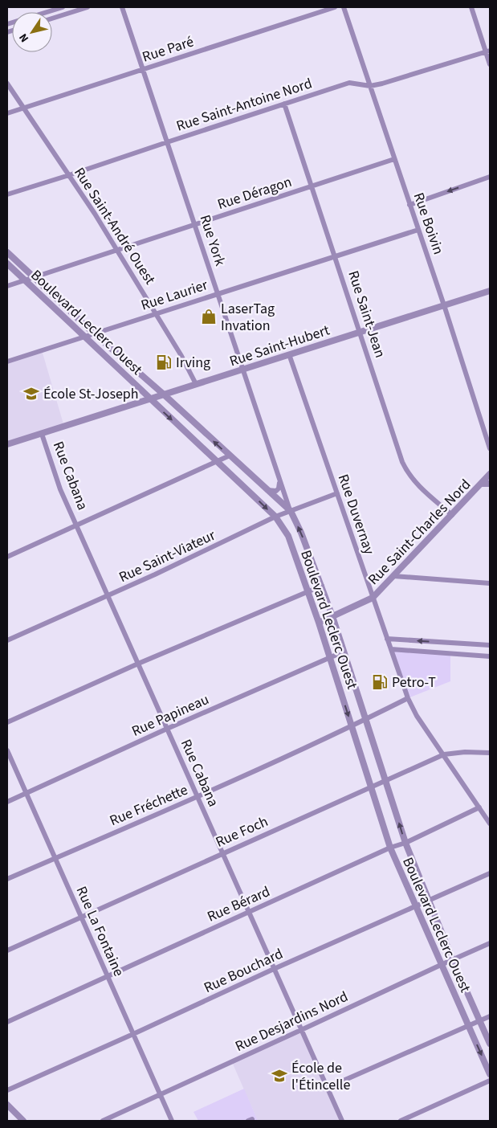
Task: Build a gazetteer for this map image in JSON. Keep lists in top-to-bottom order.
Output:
{
  "streets": {
    "street": [
      "Rue Paré",
      "Rue Saint-Antoine Nord",
      "Rue Déragon",
      "Rue Boivin",
      "Rue Saint-André Ouest",
      "Rue York",
      "Rue Laurier",
      "Rue Saint-Jean",
      "Boulevard Leclerc Ouest",
      "Rue Saint-Hubert",
      "Rue Cabana",
      "Rue Duvernay",
      "Rue Saint-Charles Nord",
      "Rue Saint-Viateur",
      "Rue Papineau",
      "Rue Fréchette",
      "Rue Foch",
      "Rue Bérard",
      "Rue La Fontaine",
      "Rue Bouchard",
      "Rue Desjardins Nord"
    ]
  },
  "crossings": [
    ["Rue Paré", "Rue Saint-André Ouest"],
    ["Rue Paré", "Rue York"],
    ["Rue Saint-Antoine Nord", "Rue Boivin"],
    ["Rue Saint-Antoine Nord", "Rue Saint-André Ouest"],
    ["Rue Saint-Antoine Nord", "Rue York"],
    ["Rue Saint-Antoine Nord", "Rue Saint-Jean"],
    ["Rue Déragon", "Rue Boivin"],
    ["Rue Déragon", "Rue Saint-André Ouest"],
    ["Rue Déragon", "Rue York"],
    ["Rue Déragon", "Rue Saint-Jean"],
    ["Rue Déragon", "Boulevard Leclerc Ouest"],
    ["Rue Boivin", "Rue Laurier"],
    ["Rue Boivin", "Rue Saint-Hubert"],
    ["Rue Saint-André Ouest", "Rue Laurier"],
    ["Rue Saint-André Ouest", "Rue Saint-Hubert"],
    ["Rue York", "Rue Laurier"],
    ["Rue York", "Boulevard Leclerc Ouest"],
    ["Rue York", "Rue Saint-Hubert"],
    ["Rue York", "Rue Saint-Viateur"],
    ["Rue Laurier", "Rue Saint-Jean"],
    ["Rue Laurier", "Boulevard Leclerc Ouest"],
    ["Rue Saint-Jean", "Rue Saint-Hubert"],
    ["Rue Saint-Jean", "Rue Saint-Charles Nord"],
    ["Boulevard Leclerc Ouest", "Rue Saint-Hubert"],
    ["Boulevard Leclerc Ouest", "Rue Saint-Charles Nord"],
    ["Boulevard Leclerc Ouest", "Rue Saint-Viateur"],
    ["Boulevard Leclerc Ouest", "Rue Papineau"],
    ["Boulevard Leclerc Ouest", "Rue Fréchette"],
    ["Boulevard Leclerc Ouest", "Rue Foch"],
    ["Boulevard Leclerc Ouest", "Rue Bérard"],
    ["Boulevard Leclerc Ouest", "Rue Bouchard"],
    ["Boulevard Leclerc Ouest", "Rue Desjardins Nord"],
    ["Rue Saint-Hubert", "Rue Cabana"],
    ["Rue Saint-Hubert", "Rue Duvernay"],
    ["Rue Cabana", "Rue Saint-Viateur"],
    ["Rue Cabana", "Rue Papineau"],
    ["Rue Cabana", "Rue Fréchette"],
    ["Rue Cabana", "Rue Foch"],
    ["Rue Cabana", "Rue Bérard"],
    ["Rue Cabana", "Rue Bouchard"],
    ["Rue Cabana", "Rue Desjardins Nord"],
    ["Rue Duvernay", "Rue Saint-Charles Nord"],
    ["Rue Duvernay", "Rue Saint-Viateur"],
    ["Rue Duvernay", "Rue Fréchette"],
    ["Rue Duvernay", "Rue Foch"],
    ["Rue Duvernay", "Rue Bérard"],
    ["Rue Papineau", "Rue La Fontaine"],
    ["Rue Fréchette", "Rue La Fontaine"],
    ["Rue Foch", "Rue La Fontaine"],
    ["Rue Bérard", "Rue La Fontaine"],
    ["Rue La Fontaine", "Rue Bouchard"],
    ["Rue La Fontaine", "Rue Desjardins Nord"]
  ],
  "places": {
    "shop": ["LaserTag Invation"],
    "fuel station": ["Irving", "Petro-T"],
    "school or university": ["École St-Joseph", "École de l'Étincelle"]
  },
  "north": "bottom left"
}
